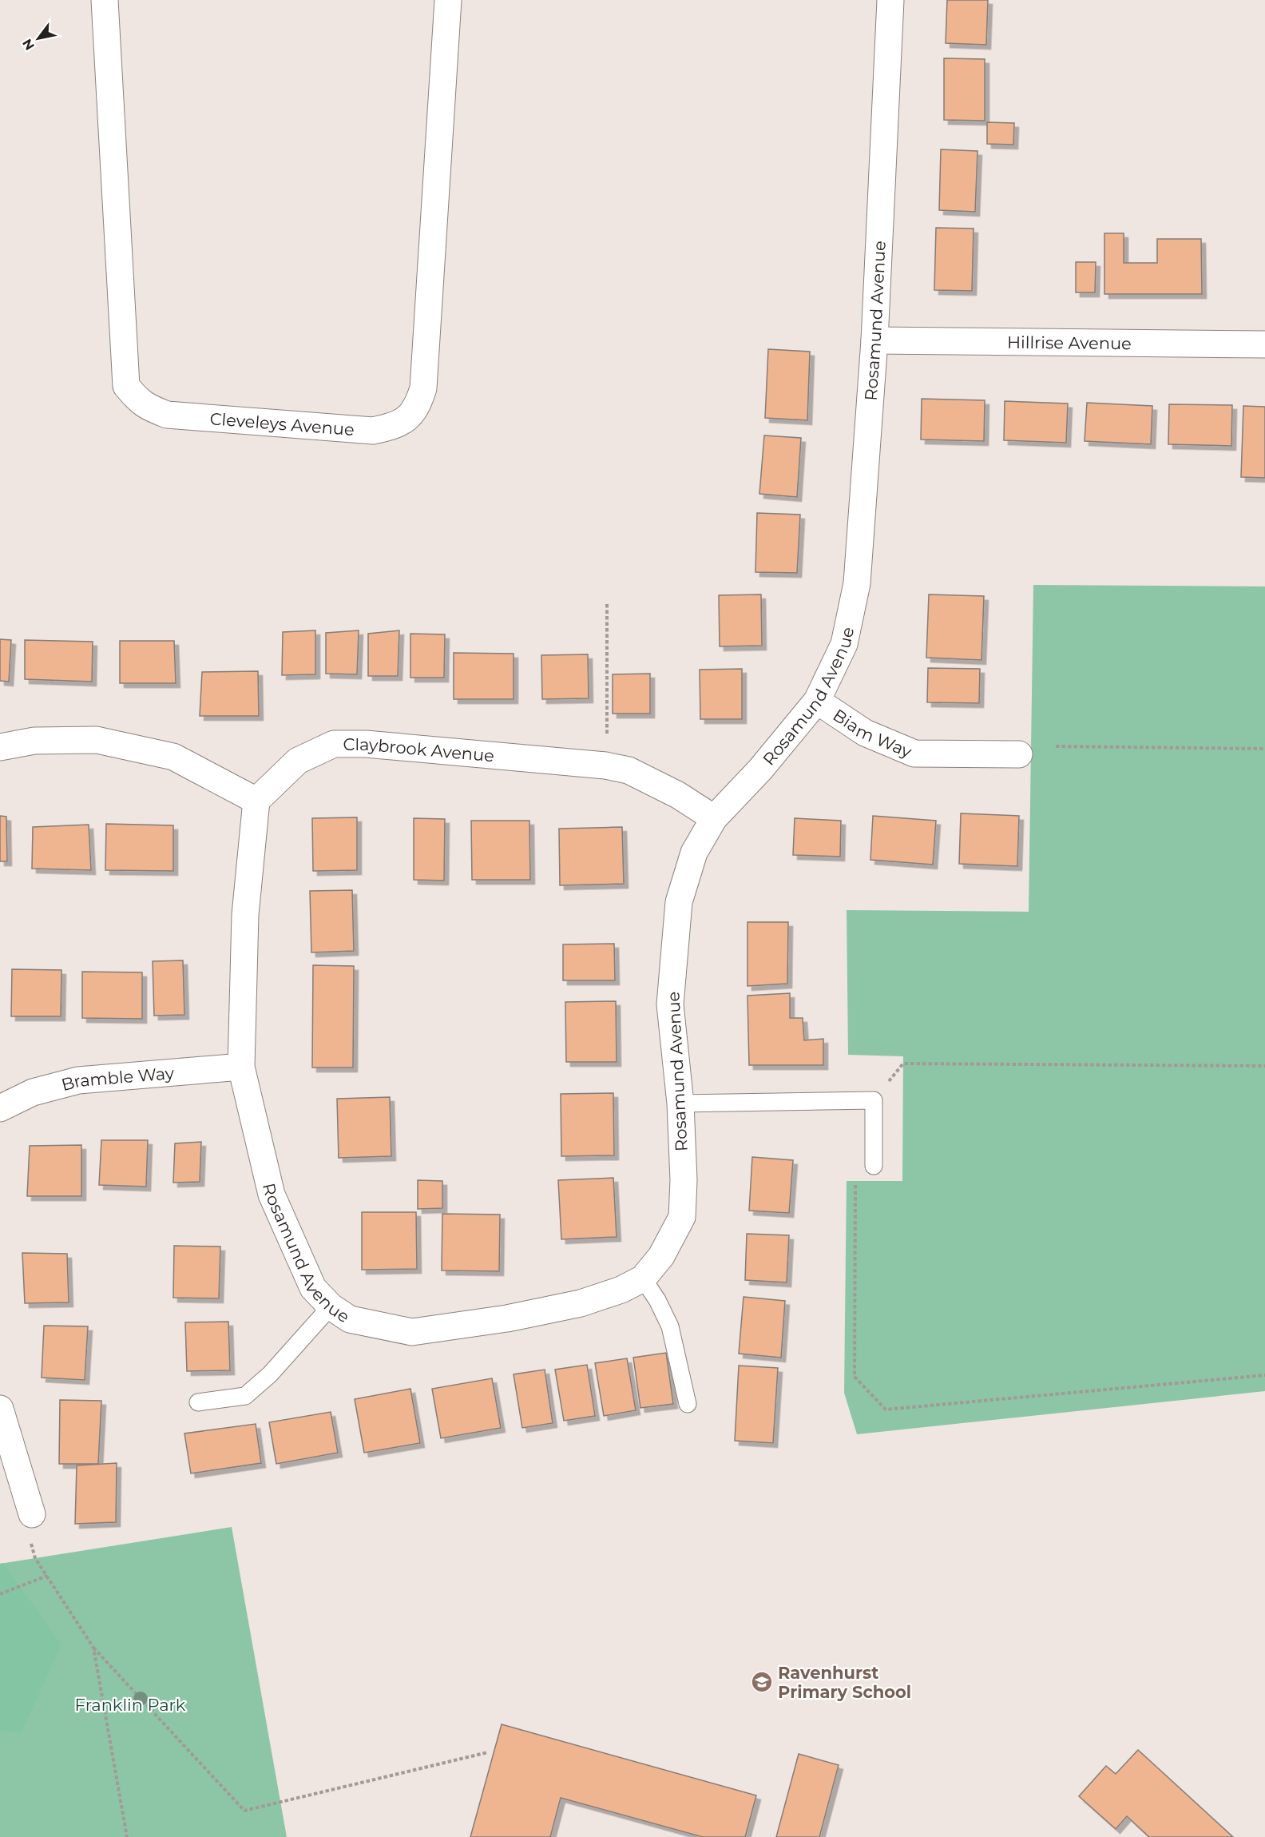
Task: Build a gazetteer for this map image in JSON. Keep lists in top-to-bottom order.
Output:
{
  "streets": {
    "street": [
      "Rosamund Avenue",
      "Hillrise Avenue",
      "Cleveleys Avenue",
      "Biam Way",
      "Claybrook Avenue",
      "Bramble Way"
    ]
  },
  "crossings": [
    ["Rosamund Avenue", "Hillrise Avenue"],
    ["Rosamund Avenue", "Biam Way"],
    ["Rosamund Avenue", "Claybrook Avenue"],
    ["Rosamund Avenue", "Bramble Way"]
  ],
  "parks": ["Franklin Park"],
  "places": {
    "school or university": ["Ravenhurst Primary School"]
  },
  "north": "bottom left"
}
